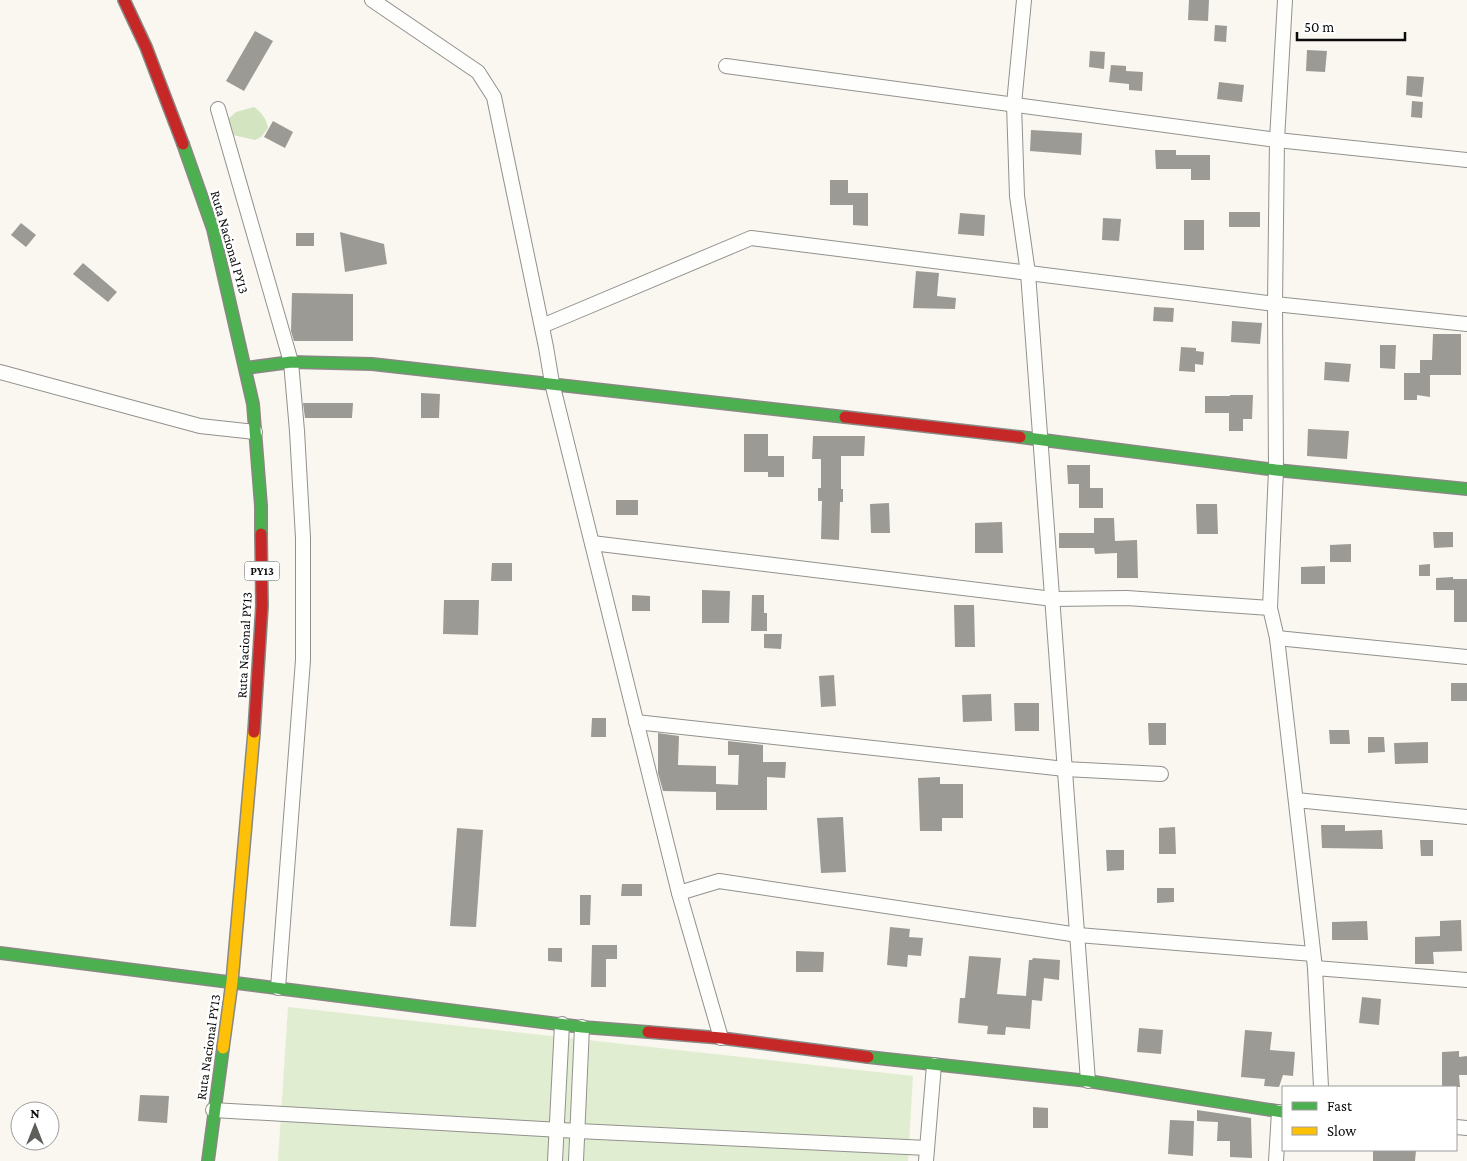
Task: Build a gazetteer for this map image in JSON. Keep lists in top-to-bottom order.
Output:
{
  "streets": {
    "main road": ["Ruta Nacional PY13", "PY13"]
  },
  "legend": ["Fast", "Slow"],
  "scale_bar": "50 m",
  "north": "top"
}
